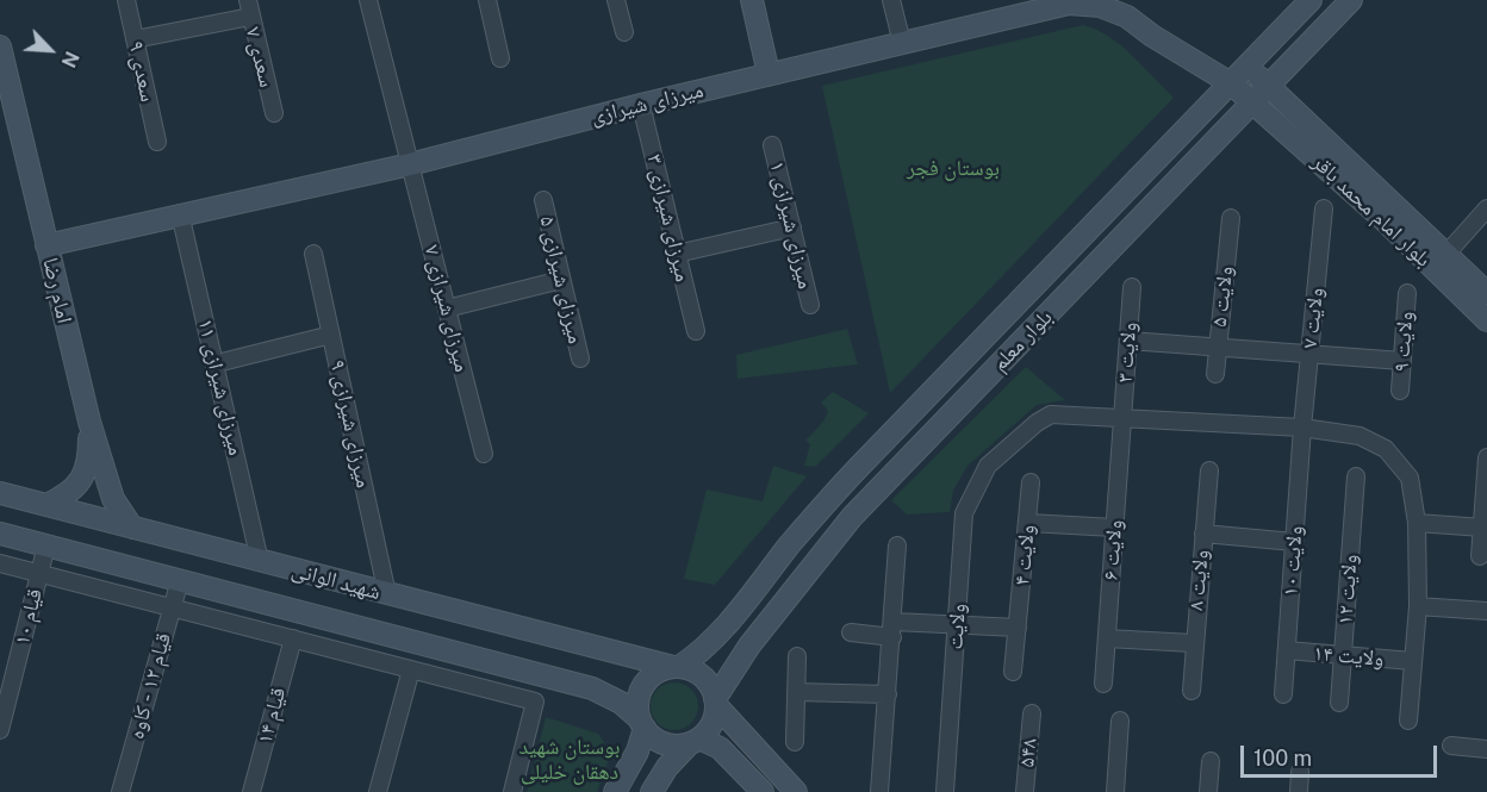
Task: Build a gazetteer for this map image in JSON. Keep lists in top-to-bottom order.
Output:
{
  "streets": {
    "street": [
      "سعدی ۷",
      "سعدی ۹",
      "میرزای شیرازی",
      "بلوار امام محمد باقر",
      "میرزای شیرازی ۳",
      "میرزای شیرازی ۱",
      "میرزای شیرازی ۵",
      "امام رضا",
      "ولایت ۵",
      "میرزای شیرازی ۷",
      "ولایت ۷",
      "بلوار معلم",
      "ولایت ۹",
      "ولایت ۳",
      "میرزای شیرازی ۱۱",
      "میرزای شیرازی ۹",
      "ولایت ۶",
      "ولایت ۴",
      "ولایت ۱۰",
      "ولایت ۸",
      "شهید الوانی",
      "ولایت ۱۲",
      "قیام ۱۰",
      "ولایت",
      "ولایت ۱۴",
      "قیام ۱۲ - کاوه",
      "قیام ۱۴",
      "۵۴۸"
    ]
  },
  "crossings": [
    ["میرزای شیرازی", "بلوار امام محمد باقر"],
    ["میرزای شیرازی", "میرزای شیرازی ۳"],
    ["میرزای شیرازی", "امام رضا"],
    ["میرزای شیرازی", "میرزای شیرازی ۷"],
    ["میرزای شیرازی", "بلوار معلم"],
    ["میرزای شیرازی", "میرزای شیرازی ۱۱"],
    ["بلوار امام محمد باقر", "بلوار معلم"],
    ["امام رضا", "شهید الوانی"],
    ["ولایت ۷", "ولایت ۱۰"],
    ["بلوار معلم", "شهید الوانی"],
    ["ولایت ۳", "ولایت ۶"],
    ["ولایت ۳", "ولایت"],
    ["میرزای شیرازی ۱۱", "شهید الوانی"],
    ["میرزای شیرازی ۹", "شهید الوانی"],
    ["ولایت ۶", "ولایت"],
    ["ولایت ۱۰", "ولایت ۱۴"],
    ["شهید الوانی", "قیام ۱۰"],
    ["شهید الوانی", "قیام ۱۲ - کاوه"],
    ["ولایت ۱۲", "ولایت ۱۴"]
  ],
  "parks": ["بوستان فجر", "بوستان شهید دهقان خلیلی"],
  "scale_bar": "100 m",
  "north": "bottom right"
}
